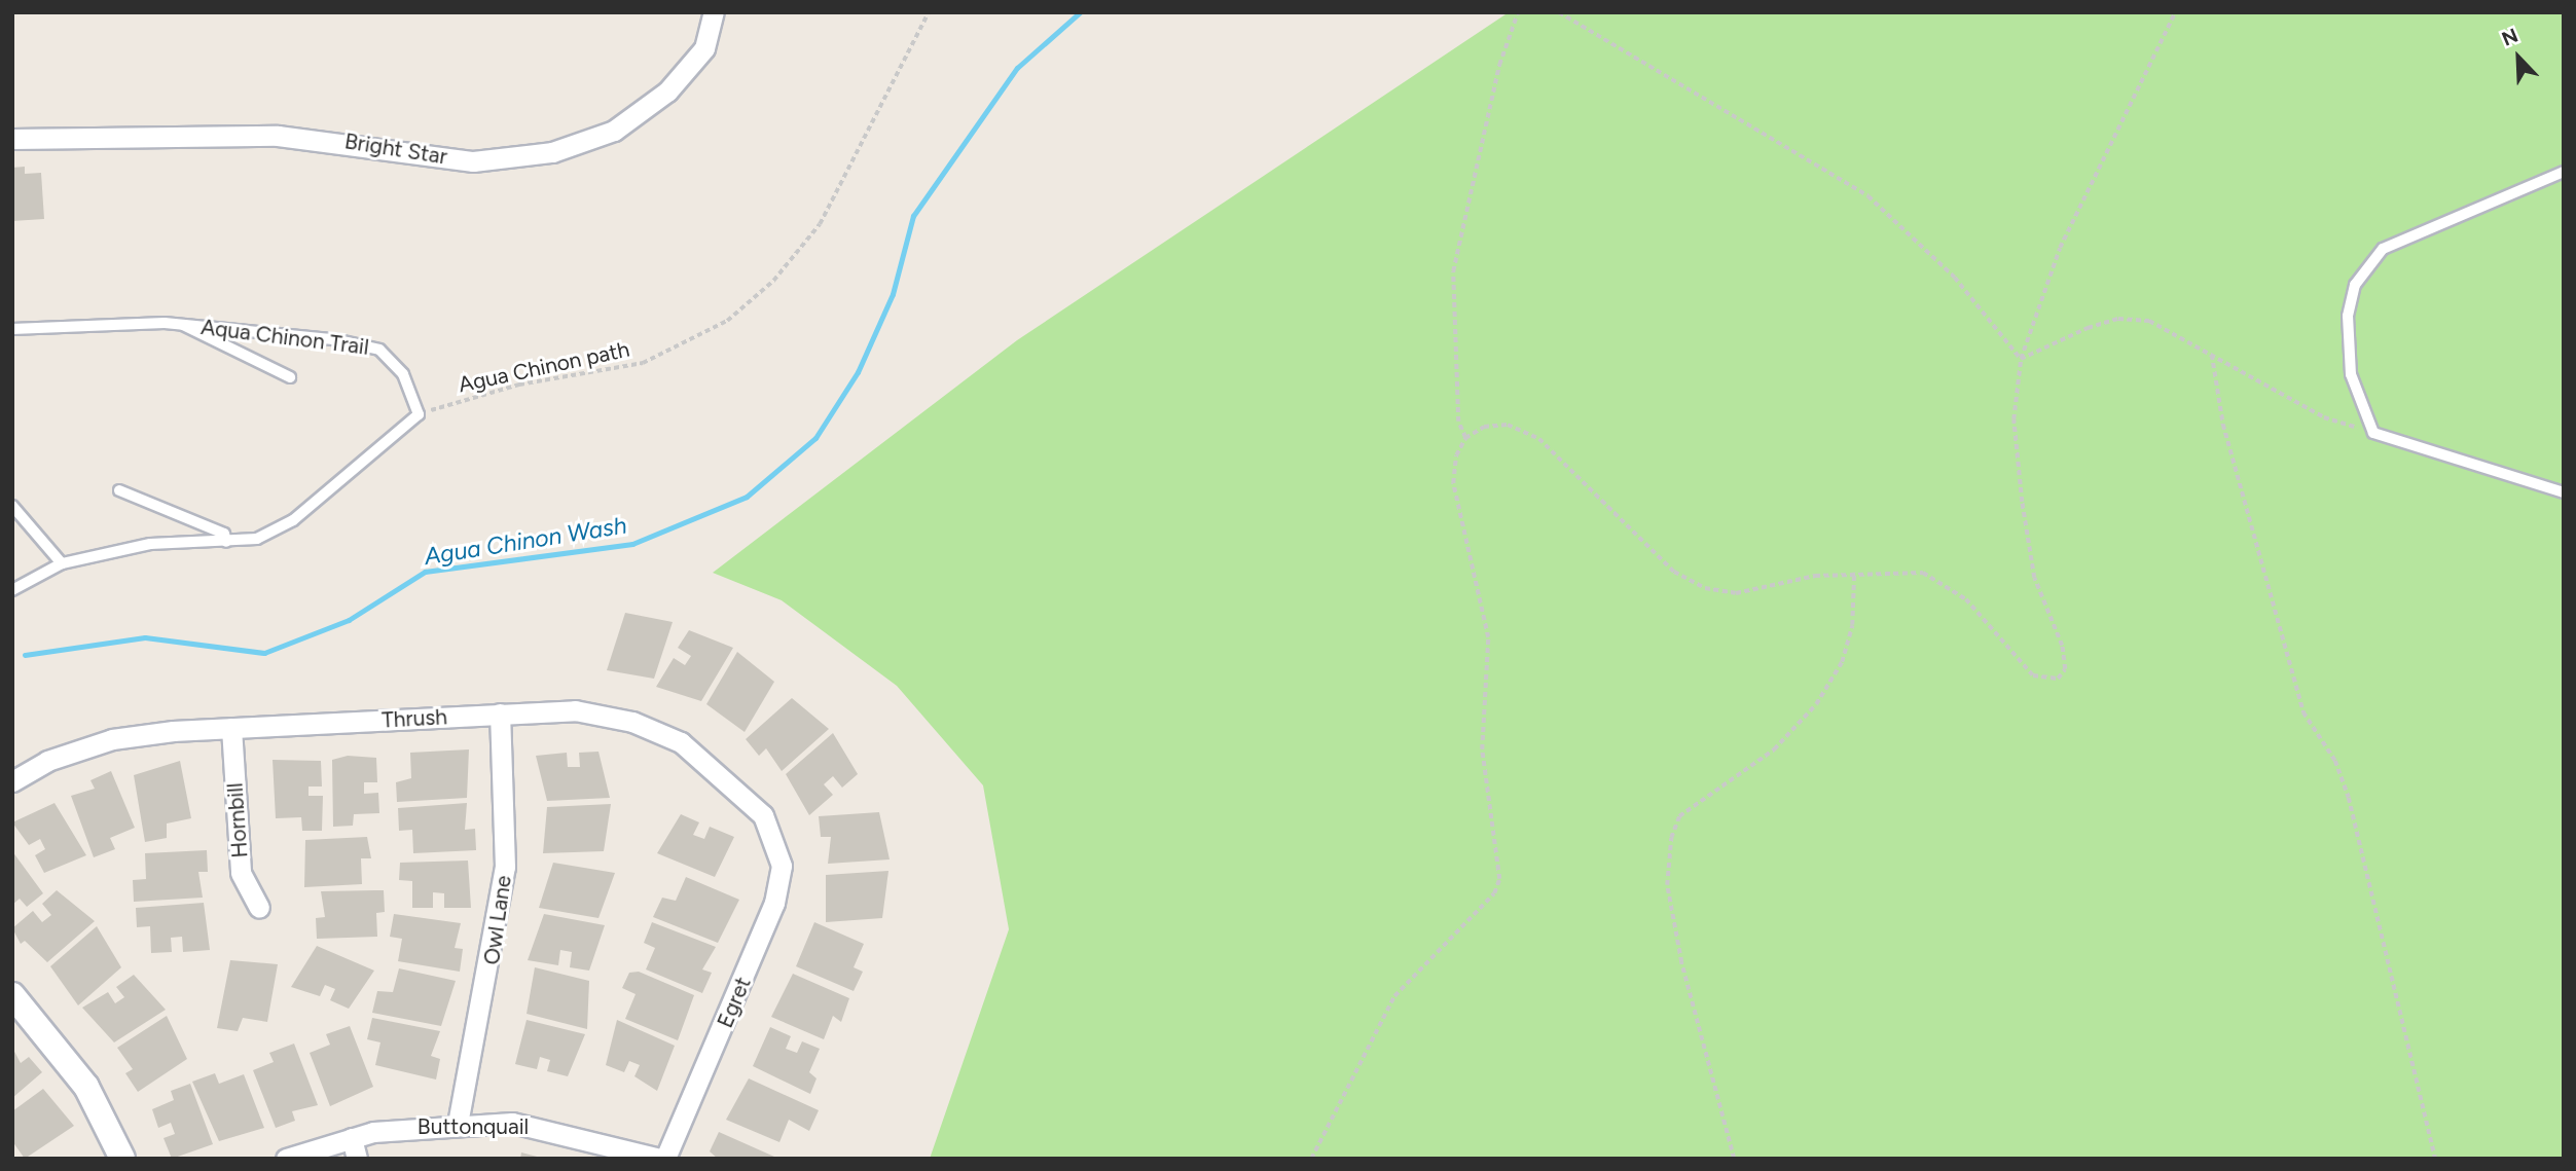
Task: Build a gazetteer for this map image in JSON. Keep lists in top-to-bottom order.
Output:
{
  "streets": {
    "street": [
      "Bright Star",
      "Thrush",
      "Hornbill",
      "Owl Lane",
      "Egret",
      "Buttonquail"
    ],
    "lane": ["Aqua Chinon Trail"],
    "path": ["Agua Chinon path"]
  },
  "crossings": [
    ["Aqua Chinon Trail", "Agua Chinon path"],
    ["Thrush", "Hornbill"],
    ["Thrush", "Owl Lane"],
    ["Thrush", "Egret"],
    ["Owl Lane", "Buttonquail"]
  ],
  "water": ["Agua Chinon Wash"],
  "north": "top left"
}
